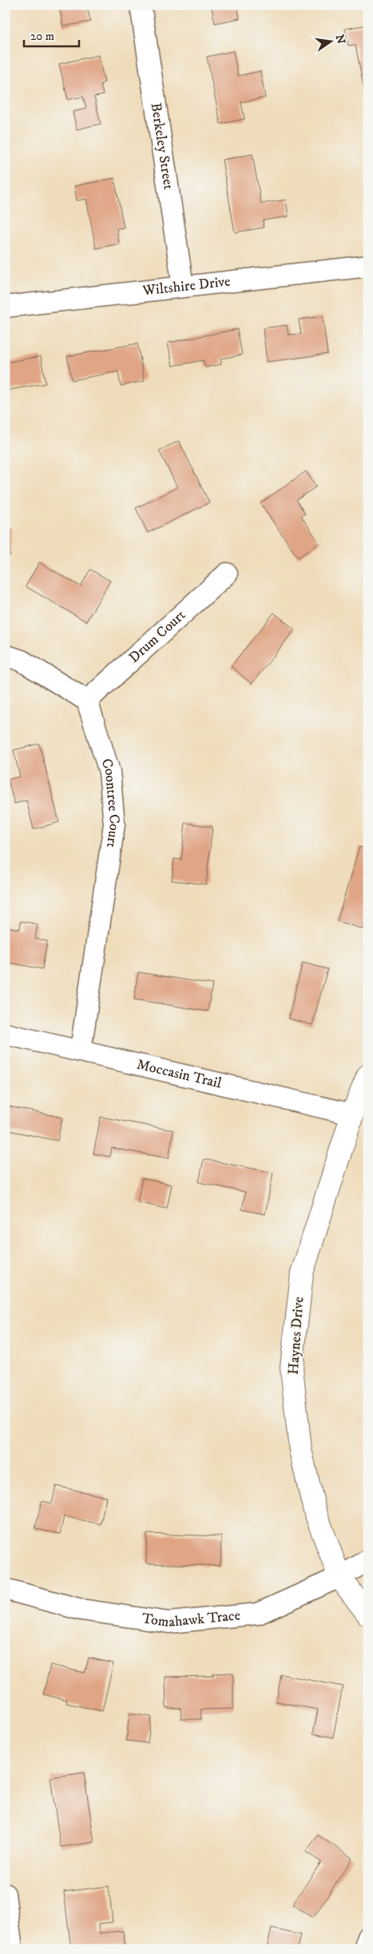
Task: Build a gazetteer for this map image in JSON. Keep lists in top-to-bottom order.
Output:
{
  "streets": {
    "street": [
      "Berkeley Street",
      "Wiltshire Drive",
      "Drum Court",
      "Coontree Court",
      "Moccasin Trail",
      "Haynes Drive",
      "Tomahawk Trace"
    ]
  },
  "crossings": [
    ["Berkeley Street", "Wiltshire Drive"],
    ["Drum Court", "Coontree Court"],
    ["Coontree Court", "Moccasin Trail"],
    ["Moccasin Trail", "Haynes Drive"],
    ["Haynes Drive", "Tomahawk Trace"]
  ],
  "scale_bar": "20 m",
  "north": "right"
}
